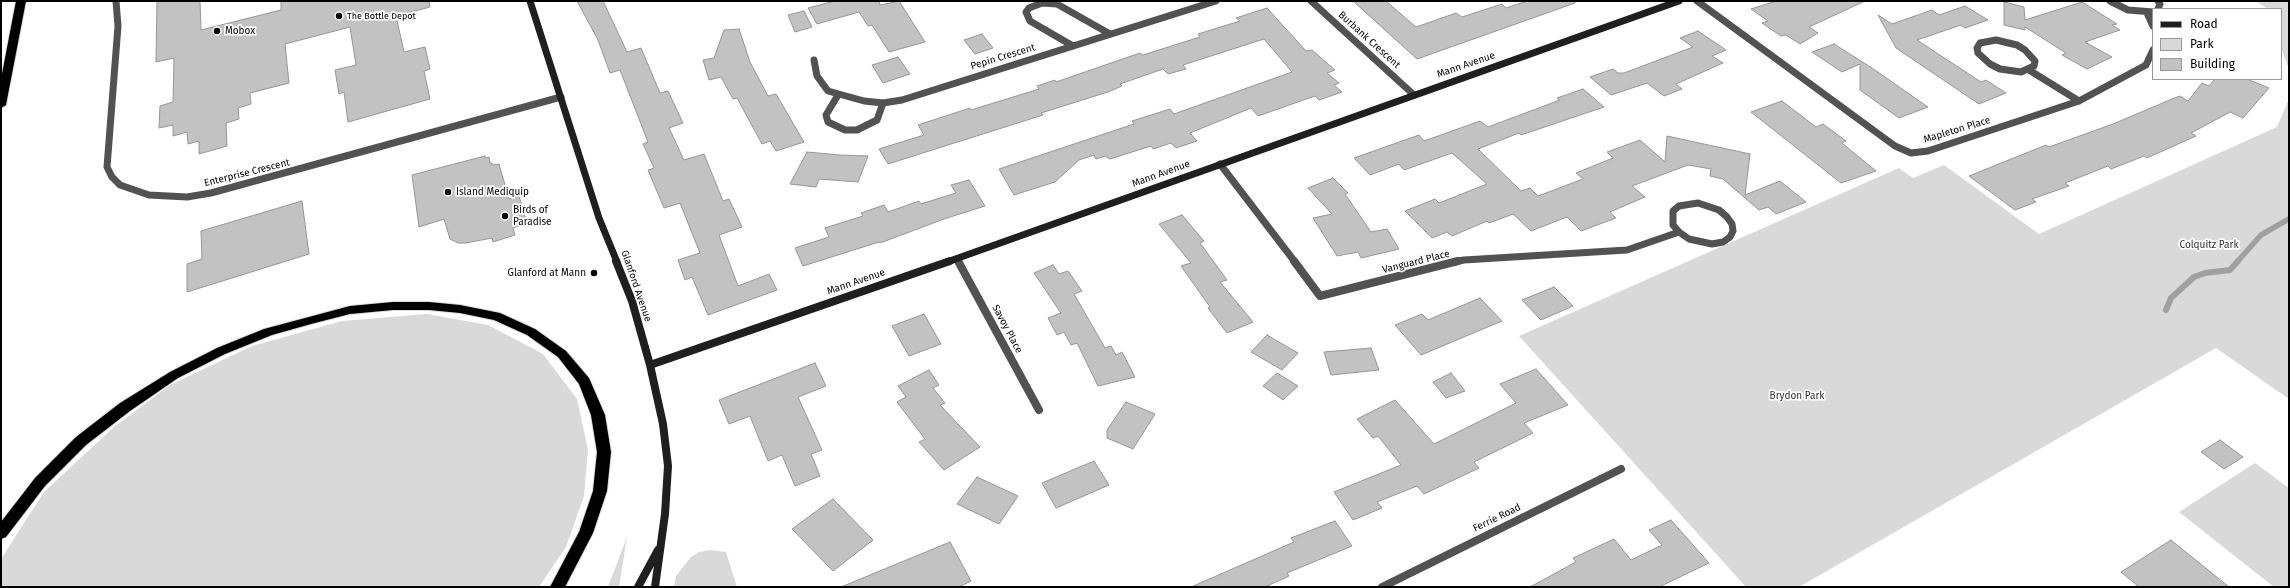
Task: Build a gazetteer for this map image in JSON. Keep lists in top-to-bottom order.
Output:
{
  "streets": {
    "main road": ["Mann Avenue", "Glanford Avenue"],
    "street": [
      "Burbank Crescent",
      "Pepin Crescent",
      "Mapleton Place",
      "Enterprise Crescent",
      "Vanguard Place",
      "Savoy Place",
      "Ferrie Road"
    ]
  },
  "crossings": [
    ["Burbank Crescent", "Mann Avenue"],
    ["Mann Avenue", "Vanguard Place"],
    ["Mann Avenue", "Glanford Avenue"],
    ["Mann Avenue", "Savoy Place"],
    ["Enterprise Crescent", "Glanford Avenue"]
  ],
  "parks": ["Colquitz Park", "Brydon Park"],
  "places": [
    "The Bottle Depot",
    "Mobox",
    "Island Mediquip",
    "Birds of Paradise",
    "Glanford at Mann"
  ],
  "legend": ["Road", "Park", "Building"]
}
